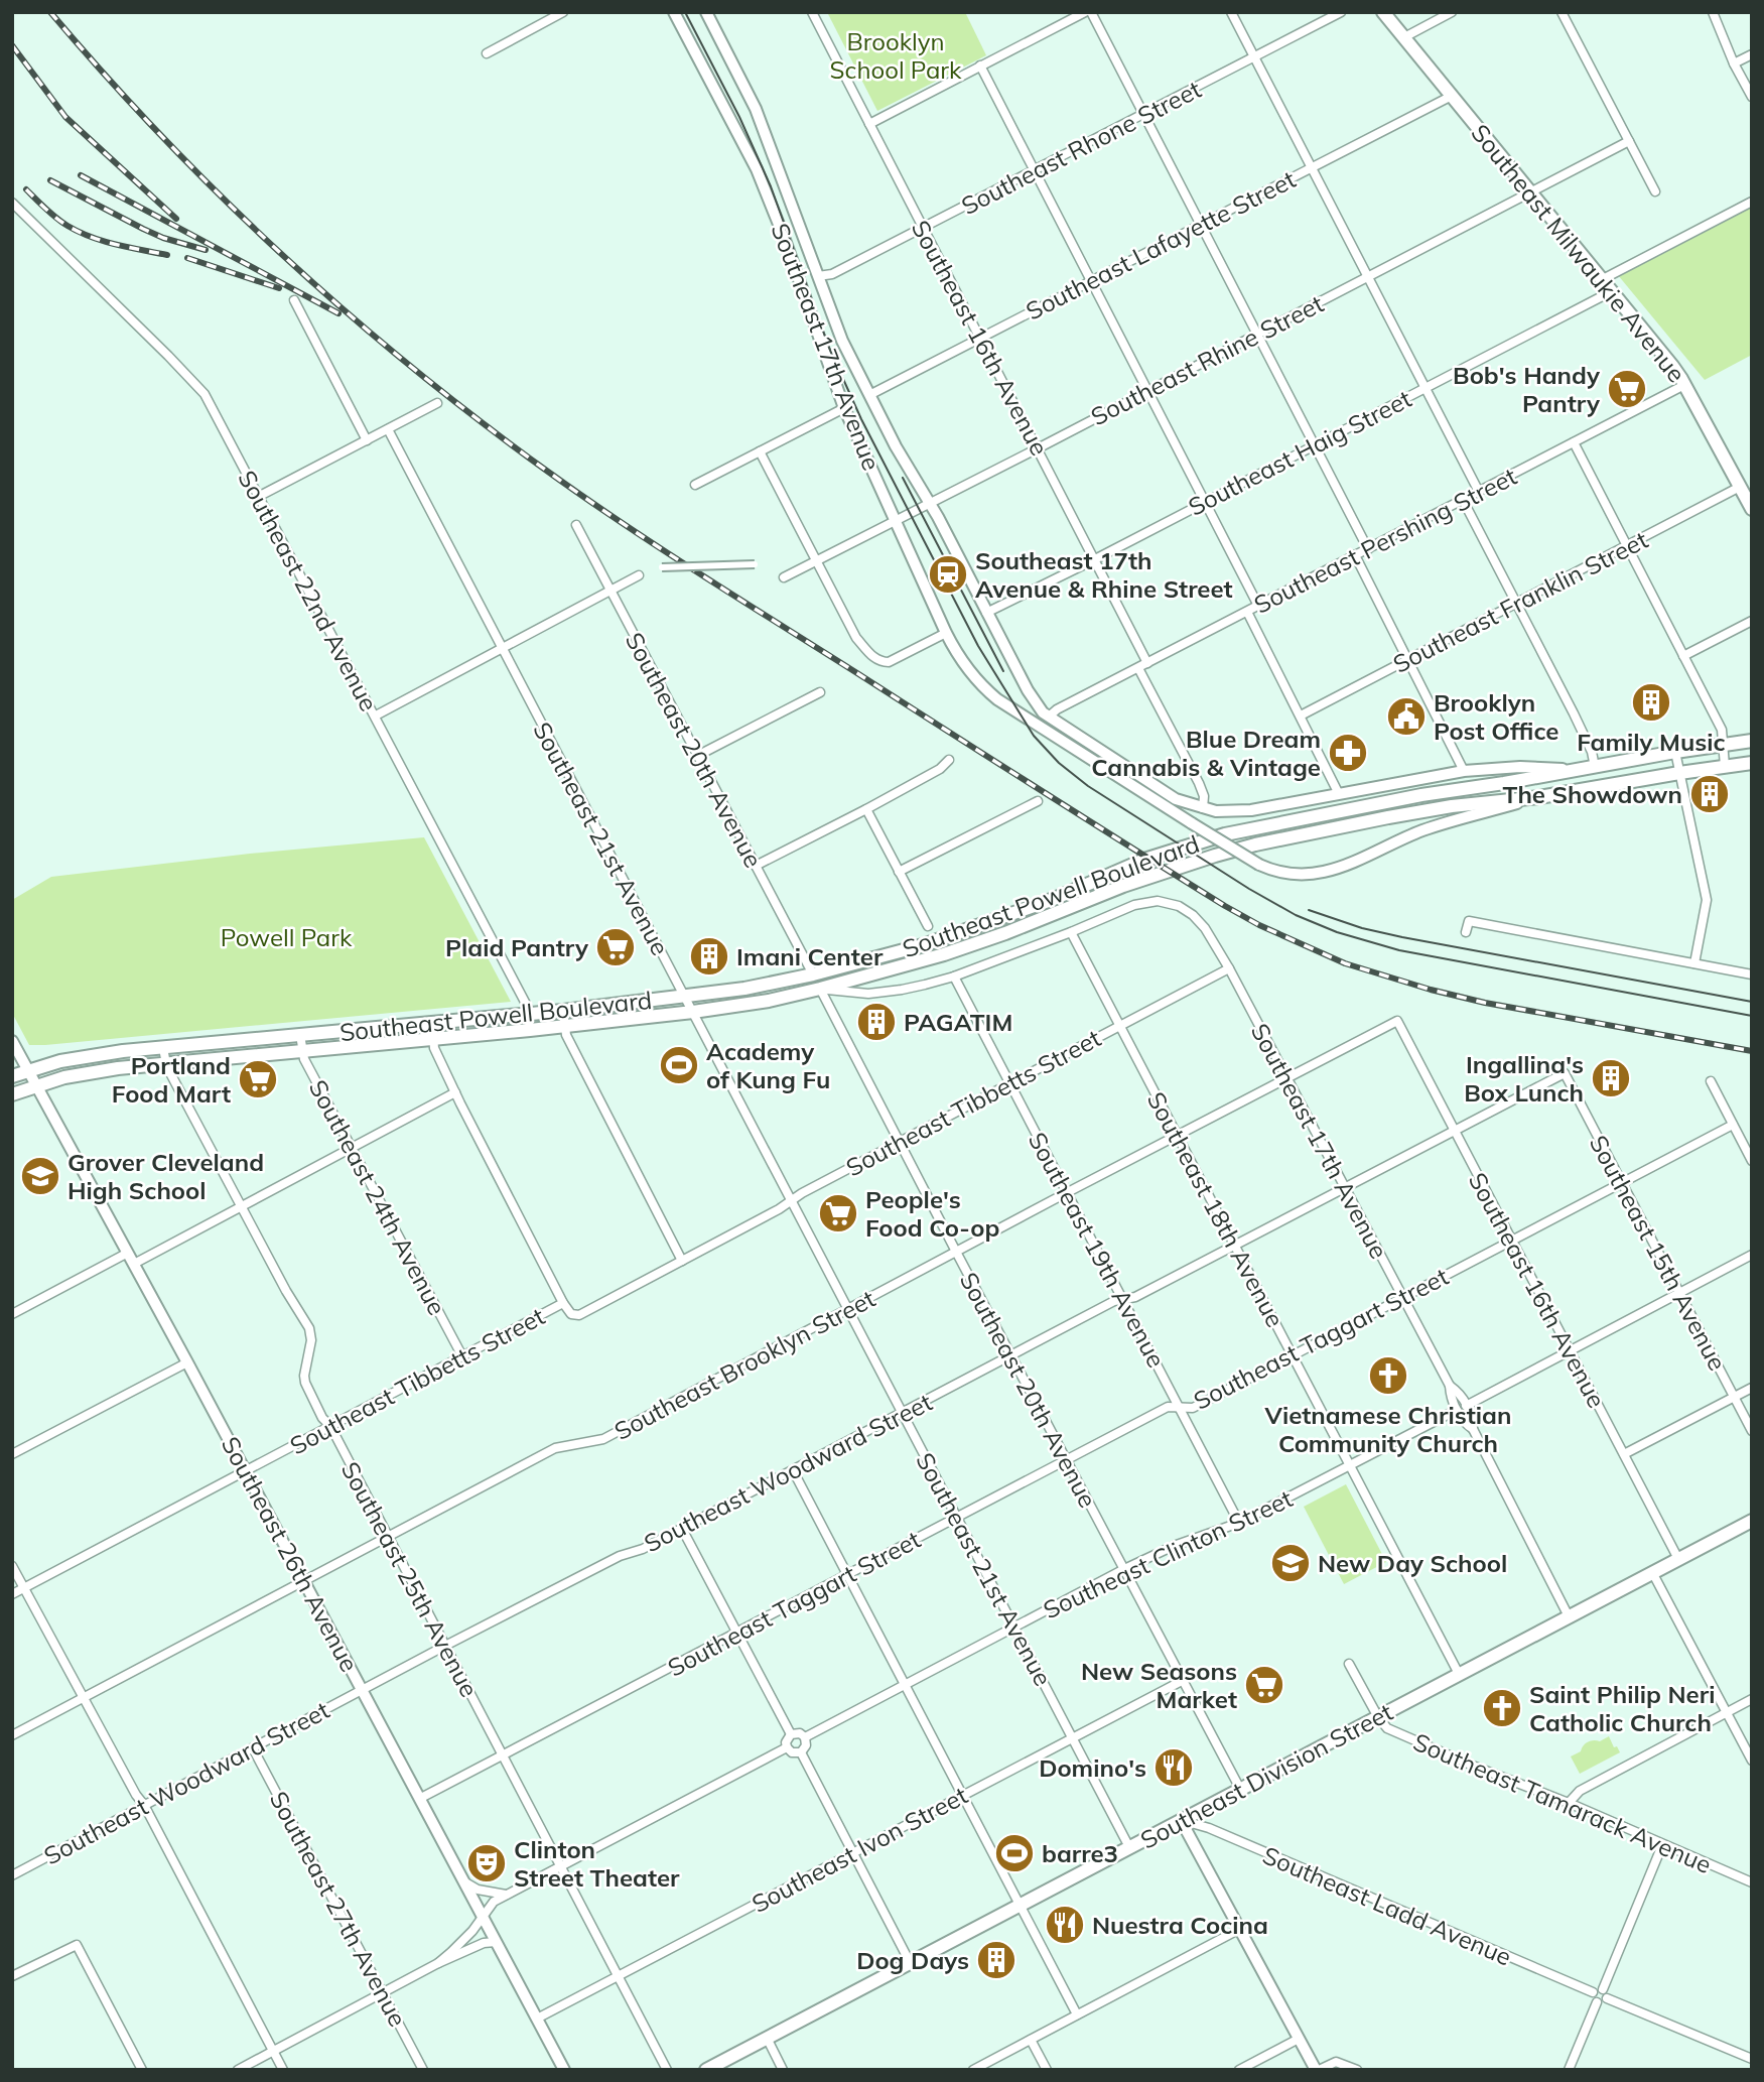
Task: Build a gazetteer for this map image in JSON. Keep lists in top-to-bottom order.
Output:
{
  "streets": {
    "main road": ["Southeast Milwaukie Avenue", "Southeast Powell Boulevard", "Southeast Division Street"],
    "street": [
      "Southeast Rhone Street",
      "Southeast Lafayette Street",
      "Southeast 16th Avenue",
      "Southeast 17th Avenue",
      "Southeast Rhine Street",
      "Southeast Haig Street",
      "Southeast Pershing Street",
      "Southeast 22nd Avenue",
      "Southeast Franklin Street",
      "Southeast 20th Avenue",
      "Southeast 21st Avenue",
      "Southeast Tibbetts Street",
      "Southeast 24th Avenue",
      "Southeast 18th Avenue",
      "Southeast 19th Avenue",
      "Southeast 15th Avenue",
      "Southeast Taggart Street",
      "Southeast Brooklyn Street",
      "Southeast Woodward Street",
      "Southeast 26th Avenue",
      "Southeast Clinton Street",
      "Southeast 25th Avenue",
      "Southeast Tamarack Avenue",
      "Southeast Ivon Street",
      "Southeast Ladd Avenue",
      "Southeast 27th Avenue"
    ]
  },
  "crossings": [
    ["Southeast Rhone Street", "Southeast 16th Avenue"],
    ["Southeast Rhone Street", "Southeast 17th Avenue"],
    ["Southeast Lafayette Street", "Southeast Milwaukie Avenue"],
    ["Southeast Lafayette Street", "Southeast 16th Avenue"],
    ["Southeast Lafayette Street", "Southeast 17th Avenue"],
    ["Southeast Milwaukie Avenue", "Southeast Rhine Street"],
    ["Southeast Milwaukie Avenue", "Southeast Haig Street"],
    ["Southeast Milwaukie Avenue", "Southeast Pershing Street"],
    ["Southeast Milwaukie Avenue", "Southeast Franklin Street"],
    ["Southeast 16th Avenue", "Southeast Rhine Street"],
    ["Southeast 16th Avenue", "Southeast Haig Street"],
    ["Southeast 16th Avenue", "Southeast Pershing Street"],
    ["Southeast 16th Avenue", "Southeast Taggart Street"],
    ["Southeast 16th Avenue", "Southeast Brooklyn Street"],
    ["Southeast 16th Avenue", "Southeast Woodward Street"],
    ["Southeast 16th Avenue", "Southeast Division Street"],
    ["Southeast 17th Avenue", "Southeast Rhine Street"],
    ["Southeast 17th Avenue", "Southeast Haig Street"],
    ["Southeast 17th Avenue", "Southeast Pershing Street"],
    ["Southeast 17th Avenue", "Southeast Powell Boulevard"],
    ["Southeast 17th Avenue", "Southeast Tibbetts Street"],
    ["Southeast 17th Avenue", "Southeast 18th Avenue"],
    ["Southeast 17th Avenue", "Southeast Taggart Street"],
    ["Southeast 17th Avenue", "Southeast Brooklyn Street"],
    ["Southeast 17th Avenue", "Southeast Woodward Street"],
    ["Southeast 17th Avenue", "Southeast Clinton Street"],
    ["Southeast 17th Avenue", "Southeast Division Street"],
    ["Southeast 22nd Avenue", "Southeast Powell Boulevard"],
    ["Southeast 20th Avenue", "Southeast Powell Boulevard"],
    ["Southeast 20th Avenue", "Southeast Tibbetts Street"],
    ["Southeast 20th Avenue", "Southeast Taggart Street"],
    ["Southeast 20th Avenue", "Southeast Brooklyn Street"],
    ["Southeast 20th Avenue", "Southeast Woodward Street"],
    ["Southeast 20th Avenue", "Southeast Clinton Street"],
    ["Southeast 20th Avenue", "Southeast Division Street"],
    ["Southeast 20th Avenue", "Southeast Ivon Street"],
    ["Southeast 21st Avenue", "Southeast Powell Boulevard"],
    ["Southeast 21st Avenue", "Southeast Tibbetts Street"],
    ["Southeast 21st Avenue", "Southeast Taggart Street"],
    ["Southeast 21st Avenue", "Southeast Brooklyn Street"],
    ["Southeast 21st Avenue", "Southeast Woodward Street"],
    ["Southeast 21st Avenue", "Southeast Clinton Street"],
    ["Southeast 21st Avenue", "Southeast Division Street"],
    ["Southeast 21st Avenue", "Southeast Ivon Street"],
    ["Southeast Powell Boulevard", "Southeast 24th Avenue"],
    ["Southeast Powell Boulevard", "Southeast 26th Avenue"],
    ["Southeast Powell Boulevard", "Southeast 25th Avenue"],
    ["Southeast Tibbetts Street", "Southeast 24th Avenue"],
    ["Southeast Tibbetts Street", "Southeast 18th Avenue"],
    ["Southeast Tibbetts Street", "Southeast 19th Avenue"],
    ["Southeast Tibbetts Street", "Southeast 26th Avenue"],
    ["Southeast Tibbetts Street", "Southeast 25th Avenue"],
    ["Southeast 18th Avenue", "Southeast Taggart Street"],
    ["Southeast 18th Avenue", "Southeast Brooklyn Street"],
    ["Southeast 18th Avenue", "Southeast Woodward Street"],
    ["Southeast 18th Avenue", "Southeast Clinton Street"],
    ["Southeast 18th Avenue", "Southeast Division Street"],
    ["Southeast 19th Avenue", "Southeast Taggart Street"],
    ["Southeast 19th Avenue", "Southeast Brooklyn Street"],
    ["Southeast 19th Avenue", "Southeast Woodward Street"],
    ["Southeast 19th Avenue", "Southeast Clinton Street"],
    ["Southeast 15th Avenue", "Southeast Taggart Street"],
    ["Southeast 15th Avenue", "Southeast Woodward Street"],
    ["Southeast Taggart Street", "Southeast 26th Avenue"],
    ["Southeast Taggart Street", "Southeast 25th Avenue"],
    ["Southeast Brooklyn Street", "Southeast 26th Avenue"],
    ["Southeast Brooklyn Street", "Southeast 25th Avenue"],
    ["Southeast Woodward Street", "Southeast 26th Avenue"],
    ["Southeast Woodward Street", "Southeast 25th Avenue"],
    ["Southeast Woodward Street", "Southeast 27th Avenue"],
    ["Southeast 26th Avenue", "Southeast Ivon Street"],
    ["Southeast 25th Avenue", "Southeast Ivon Street"],
    ["Southeast Division Street", "Southeast Tamarack Avenue"],
    ["Southeast Division Street", "Southeast Ladd Avenue"]
  ],
  "parks": ["Brooklyn School Park", "Powell Park"],
  "places": {
    "supermarket": [
      "Bob's Handy Pantry",
      "Plaid Pantry",
      "Portland Food Mart",
      "People's Food Co-op",
      "New Seasons Market"
    ],
    "station": ["Southeast 17th Avenue & Rhine Street"],
    "building": [
      "Family Music",
      "The Showdown",
      "Imani Center",
      "PAGATIM",
      "Ingallina's Box Lunch",
      "Dog Days"
    ],
    "public building": ["Brooklyn Post Office"],
    "pharmacy": ["Blue Dream Cannabis & Vintage"],
    "sports": ["Academy of Kung Fu", "barre3"],
    "school or university": ["Grover Cleveland High School", "New Day School"],
    "church": ["Vietnamese Christian Community Church", "Saint Philip Neri Catholic Church"],
    "restaurant": ["Domino's", "Nuestra Cocina"],
    "theatre": ["Clinton Street Theater"]
  }
}
